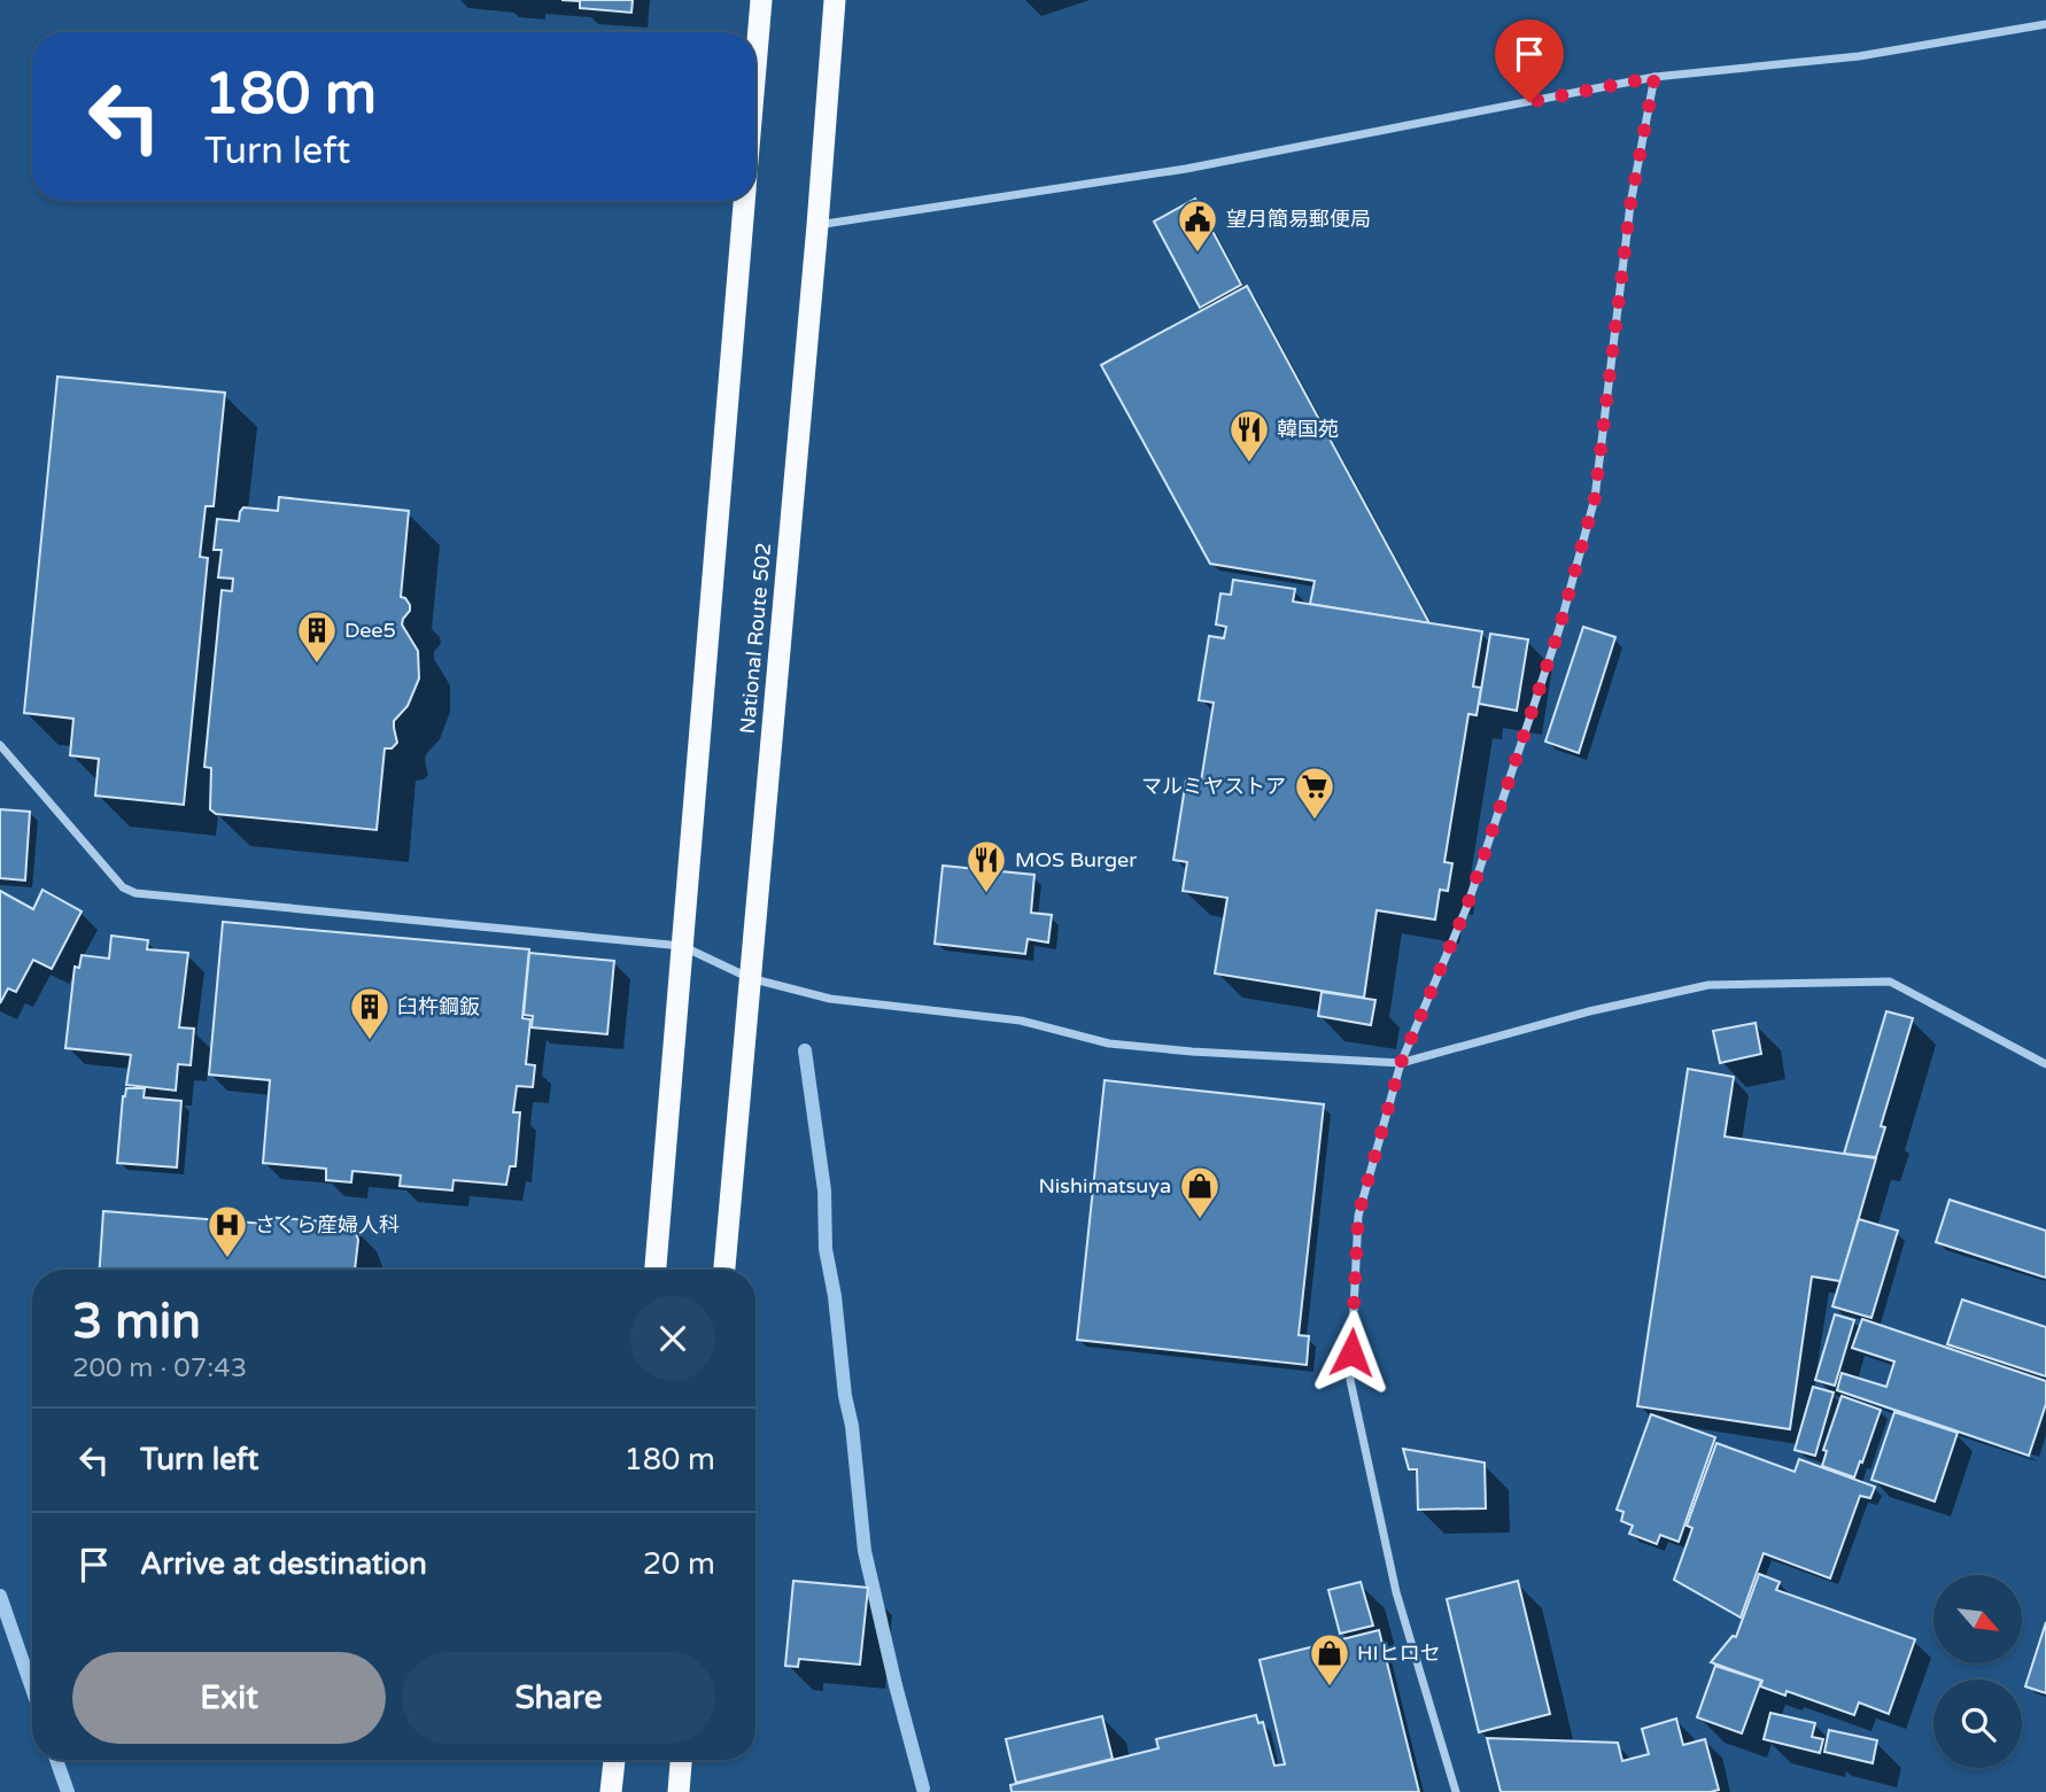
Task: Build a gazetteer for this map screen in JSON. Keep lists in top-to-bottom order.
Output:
{
  "streets": {
    "highway": ["National Route 502"]
  },
  "places": {
    "public building": ["望月簡易郵便局"],
    "restaurant": ["韓国苑", "MOS Burger"],
    "building": ["Dee5", "臼杵鋼鈑"],
    "supermarket": ["マルミヤストア"],
    "shop": ["Nishimatsuya", "HIヒロセ"],
    "hospital": ["さくら産婦人科"]
  },
  "north": "bottom right",
  "page": {
    "turn": ["180 m", "Turn left"],
    "heading": ["3 min", "200 m · 07:43"],
    "list": [
      {
        "name": "Turn left",
        "value": "180 m"
      },
      {
        "name": "Arrive at destination",
        "value": "20 m"
      }
    ],
    "buttons": ["Exit", "Share"]
  }
}
